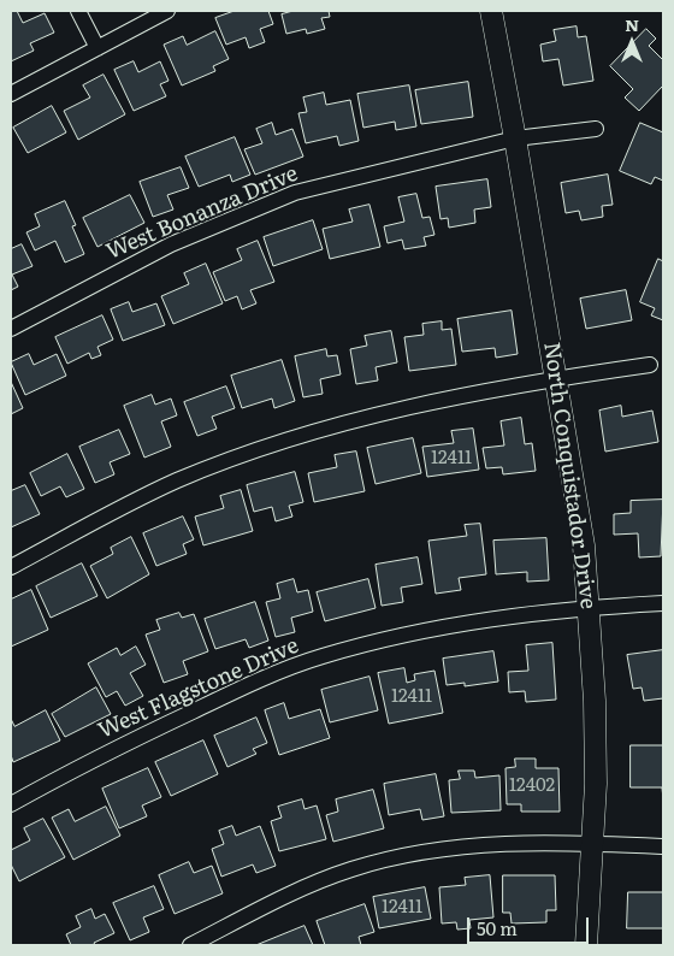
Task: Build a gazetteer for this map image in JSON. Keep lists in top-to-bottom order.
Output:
{
  "streets": {
    "street": ["West Bonanza Drive", "North Conquistador Drive", "West Flagstone Drive"]
  },
  "crossings": [
    ["West Bonanza Drive", "North Conquistador Drive"],
    ["North Conquistador Drive", "West Flagstone Drive"]
  ],
  "house_numbers": [
    "12411",
    "12411",
    "12402",
    "12411"
  ],
  "scale_bar": "50 m",
  "north": "top"
}
